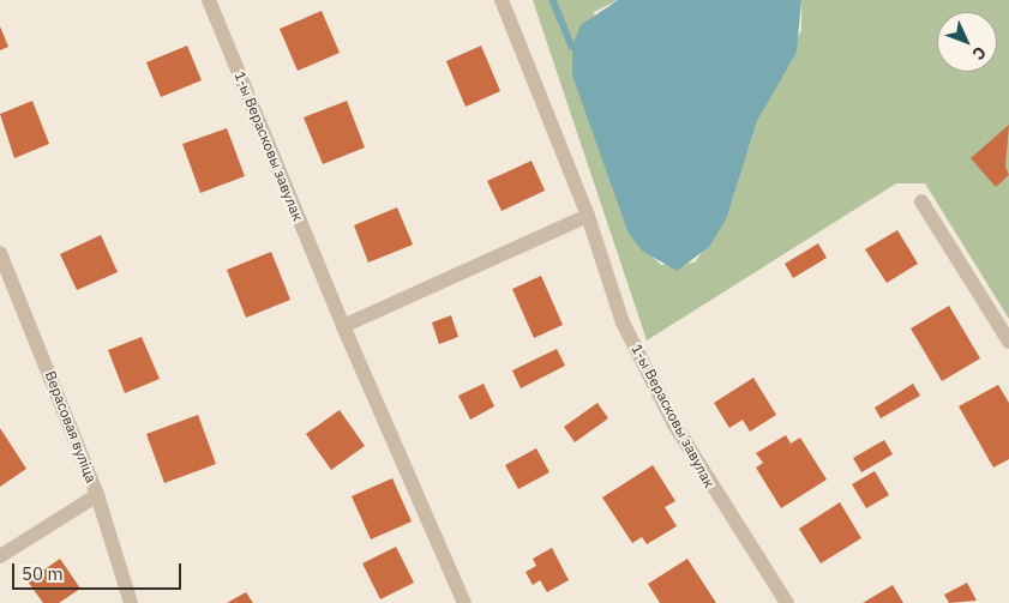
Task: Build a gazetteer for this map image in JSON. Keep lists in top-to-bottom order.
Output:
{
  "streets": {
    "street": ["1-ы Верасковы завулак", "Верасовая вуліца"]
  },
  "scale_bar": "50 m",
  "north": "bottom right"
}
